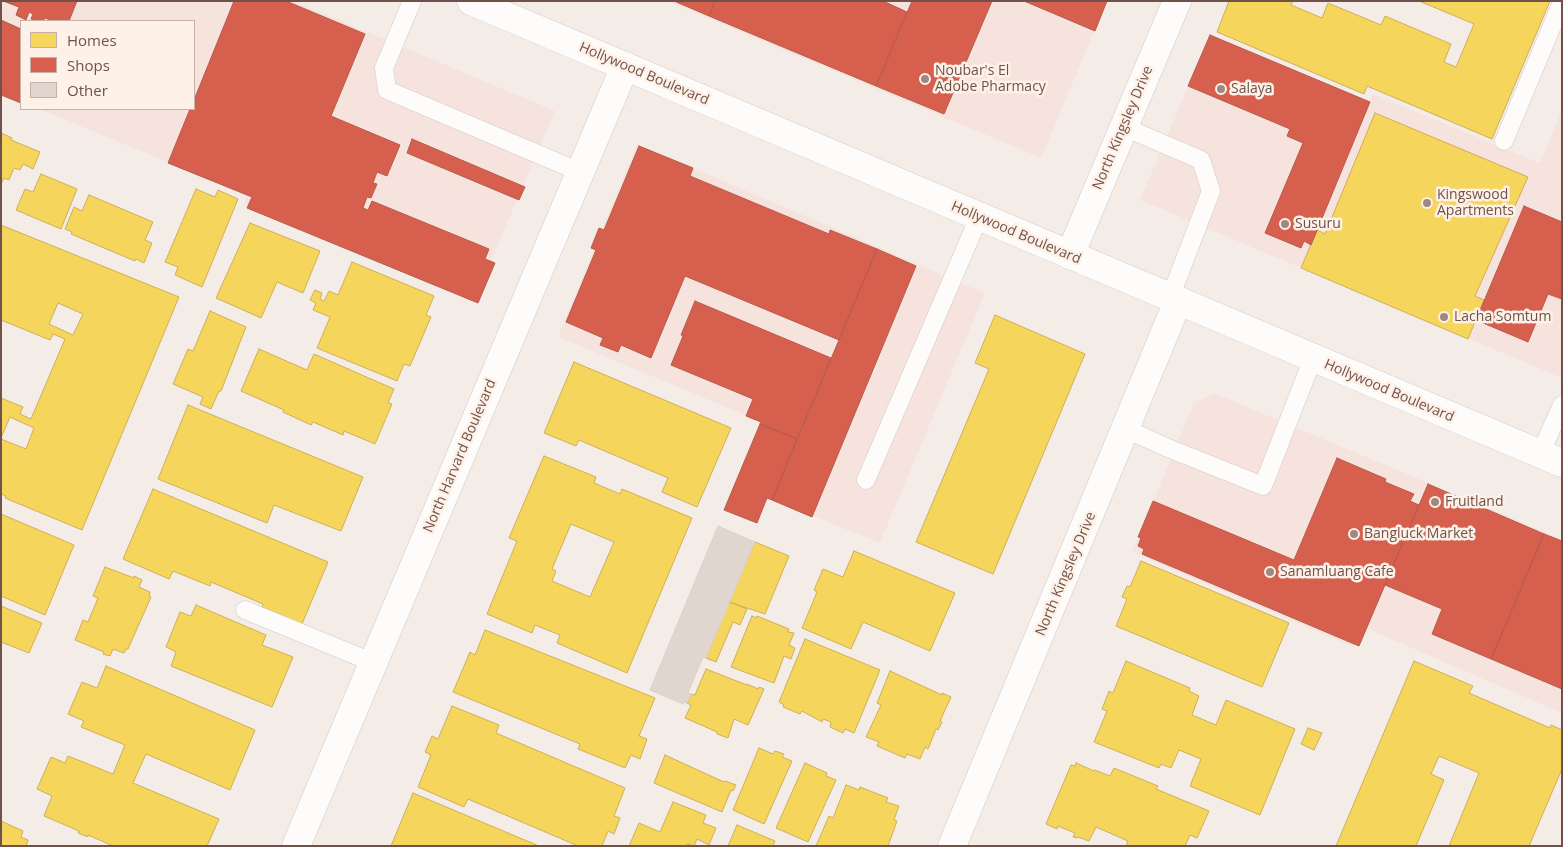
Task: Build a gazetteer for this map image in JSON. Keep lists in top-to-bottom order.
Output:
{
  "streets": {
    "street": ["Hollywood Boulevard", "North Kingsley Drive", "North Harvard Boulevard"]
  },
  "crossings": [
    ["Hollywood Boulevard", "North Kingsley Drive"],
    ["Hollywood Boulevard", "North Harvard Boulevard"]
  ],
  "places": [
    "Noubar's El Adobe Pharmacy",
    "Salaya",
    "Kingswood Apartments",
    "Susuru",
    "Lacha Somtum",
    "Fruitland",
    "Bangluck Market",
    "Sanamluang Cafe"
  ],
  "legend": ["Homes", "Shops", "Other"]
}
